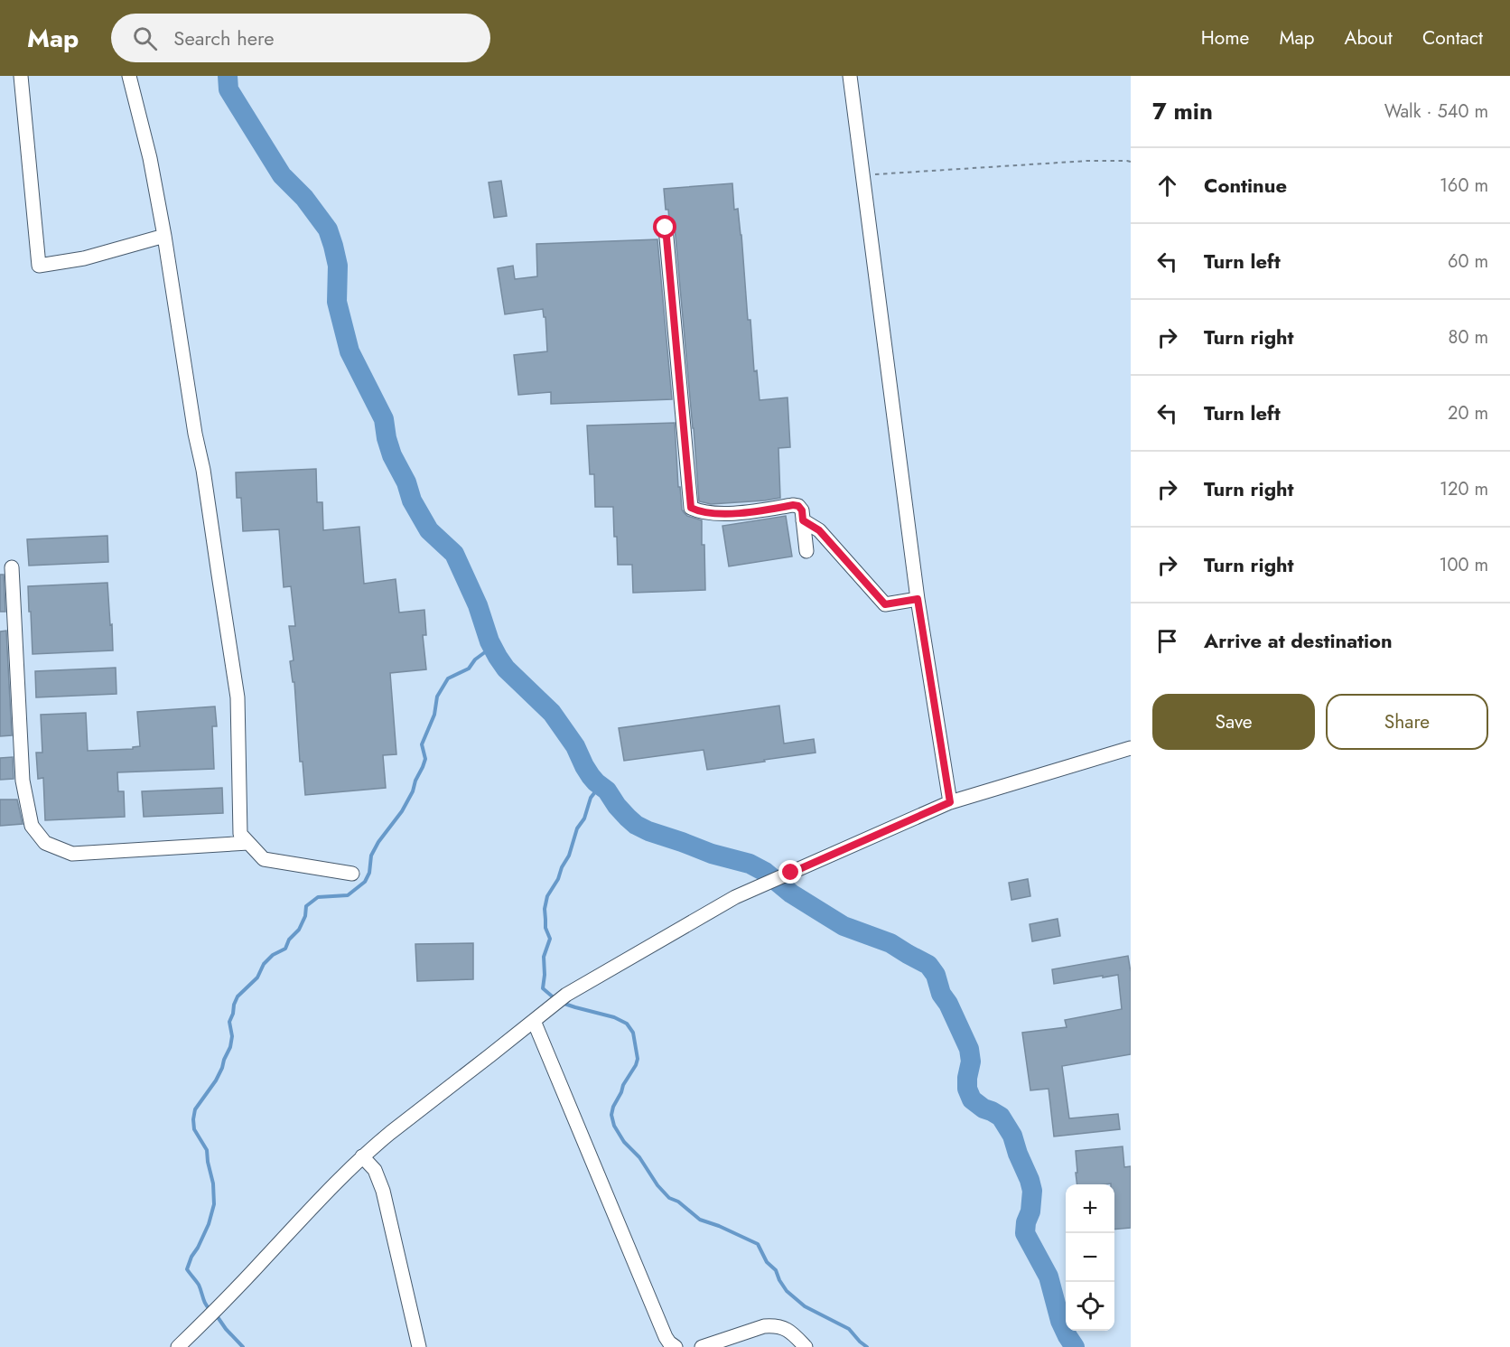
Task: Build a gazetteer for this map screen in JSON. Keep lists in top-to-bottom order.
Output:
{
  "page": {
    "header": "Map",
    "search": "Search here",
    "nav": [
      "Home",
      "Map",
      "About",
      "Contact"
    ],
    "heading": ["7 min", "Walk · 540 m"],
    "list": [
      ["Continue", "160 m"],
      ["Turn left", "60 m"],
      ["Turn right", "80 m"],
      ["Turn left", "20 m"],
      ["Turn right", "120 m"],
      ["Turn right", "100 m"],
      "Arrive at destination"
    ],
    "buttons": ["Save", "Share"],
    "map_buttons": ["+", "−"]
  }
}
